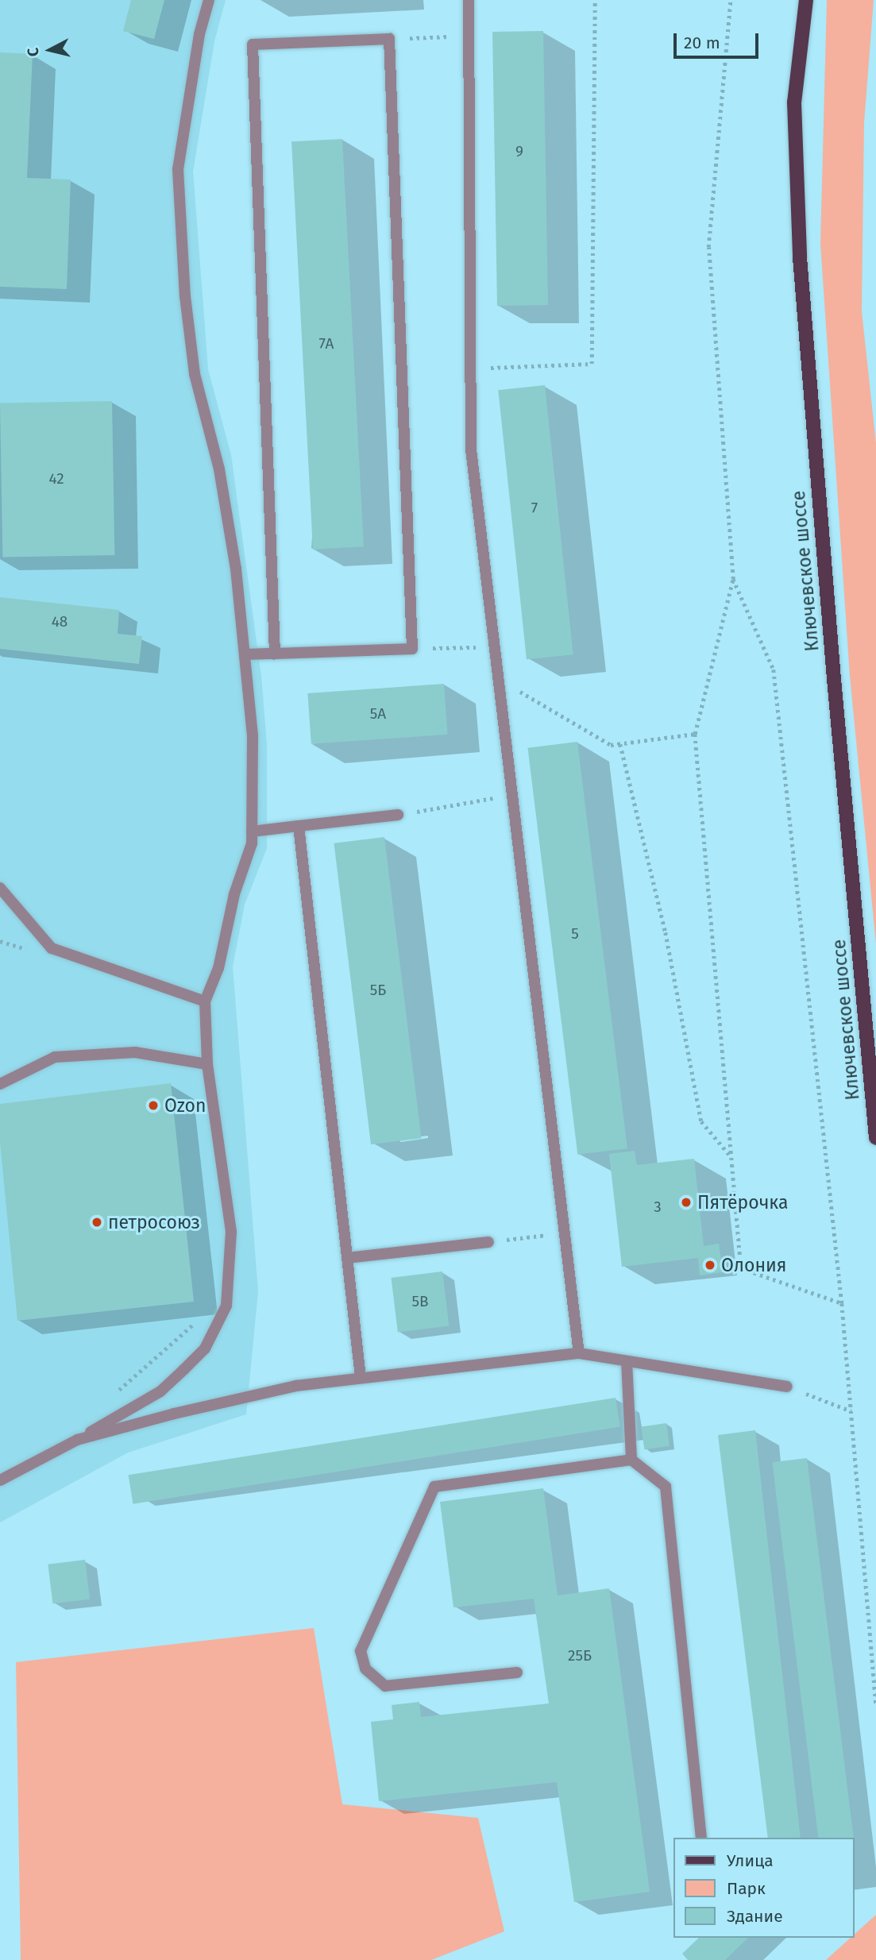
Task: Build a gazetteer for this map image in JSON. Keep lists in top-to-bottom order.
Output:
{
  "streets": {
    "main road": ["Ключевское шоссе"]
  },
  "places": [
    "Ozon",
    "Пятёрочка",
    "петросоюз",
    "Олония"
  ],
  "house_numbers": [
    "9",
    "7А",
    "42",
    "7",
    "48",
    "5А",
    "5",
    "5Б",
    "3",
    "5В",
    "25Б"
  ],
  "legend": ["Улица", "Парк", "Здание"],
  "scale_bar": "20 m",
  "north": "left"
}
